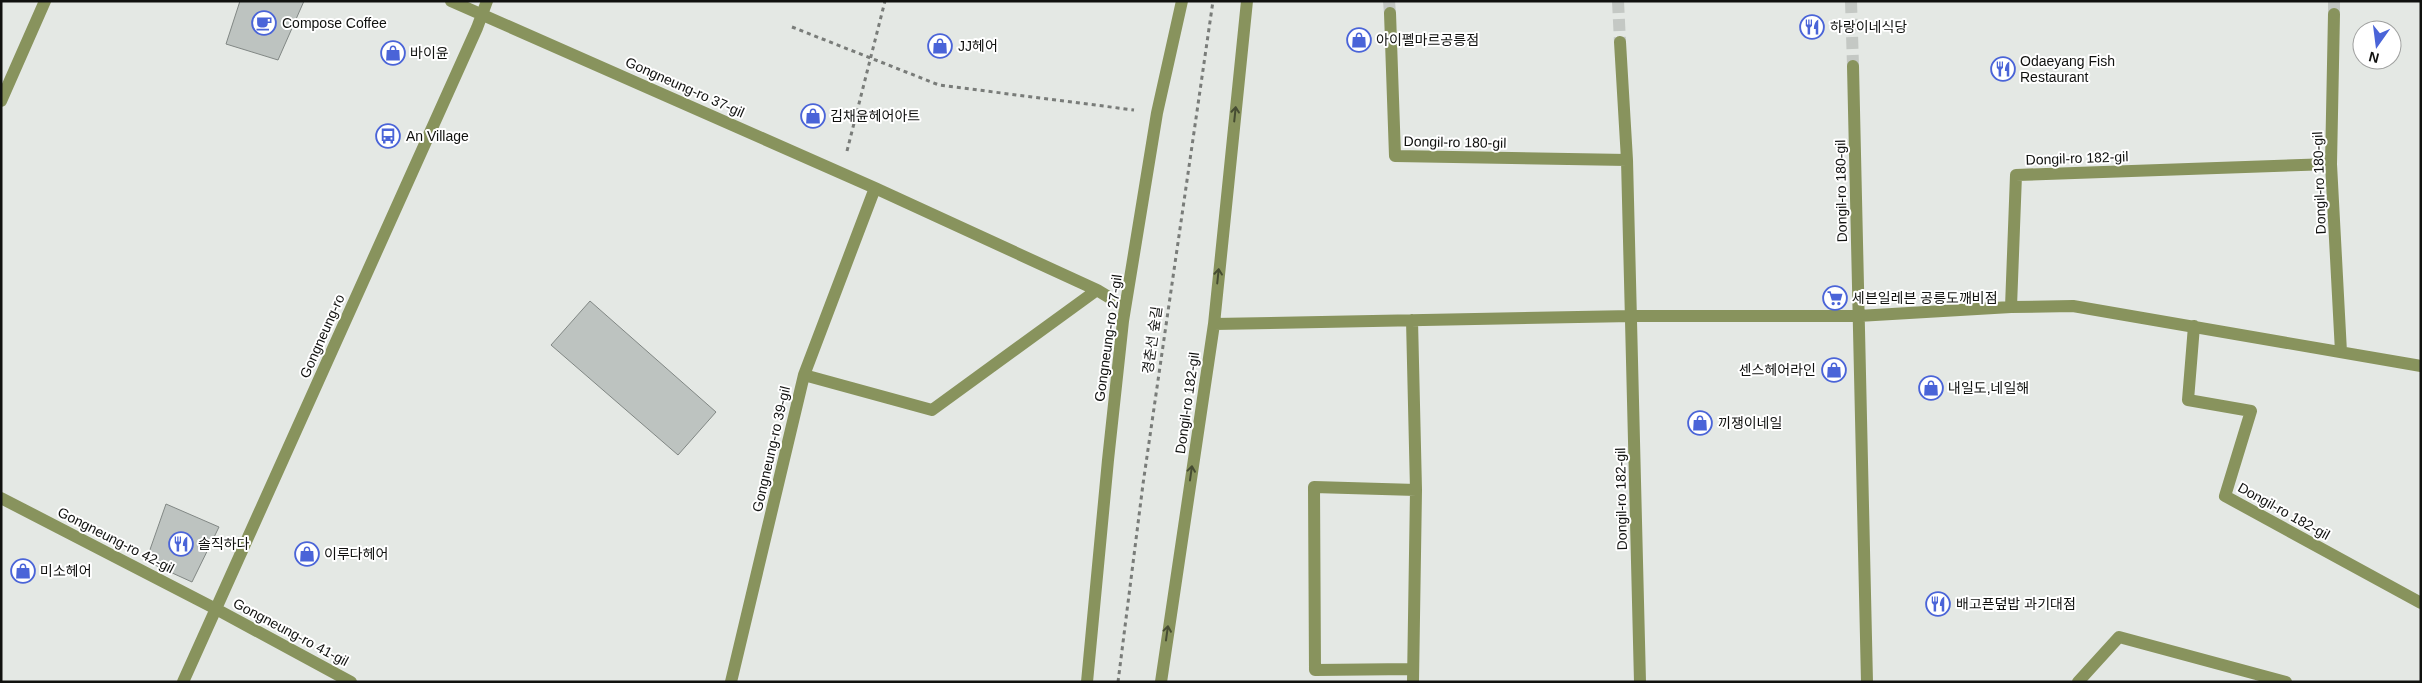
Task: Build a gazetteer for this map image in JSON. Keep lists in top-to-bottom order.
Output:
{
  "streets": {
    "street": [
      "Gongneung-ro 37-gil",
      "Dongil-ro 180-gil",
      "Dongil-ro 182-gil",
      "Gongneung-ro",
      "Gongneung-ro 27-gil",
      "Gongneung-ro 39-gil",
      "Gongneung-ro 42-gil",
      "Gongneung-ro 41-gil"
    ],
    "path": ["경춘선 숲길"]
  },
  "crossings": [
    ["Gongneung-ro 37-gil", "Gongneung-ro"],
    ["Gongneung-ro 37-gil", "Gongneung-ro 27-gil"],
    ["Gongneung-ro 37-gil", "Gongneung-ro 39-gil"],
    ["Dongil-ro 180-gil", "Dongil-ro 182-gil"],
    ["Gongneung-ro", "Gongneung-ro 42-gil"],
    ["Gongneung-ro", "Gongneung-ro 41-gil"],
    ["Gongneung-ro 42-gil", "Gongneung-ro 41-gil"]
  ],
  "places": {
    "cafe": ["Compose Coffee"],
    "restaurant": [
      "하랑이네식당",
      "Odaeyang Fish Restaurant",
      "솔직하다",
      "배고픈덮밥 과기대점"
    ],
    "shop": [
      "아이펠마르공릉점",
      "JJ헤어",
      "바이윤",
      "김채윤헤어아트",
      "센스헤어라인",
      "내일도,네일해",
      "끼쟁이네일",
      "이루다헤어",
      "미소헤어"
    ],
    "bus stop": ["An Village"],
    "supermarket": ["세븐일레븐 공릉도깨비점"]
  },
  "north": "bottom"
}
